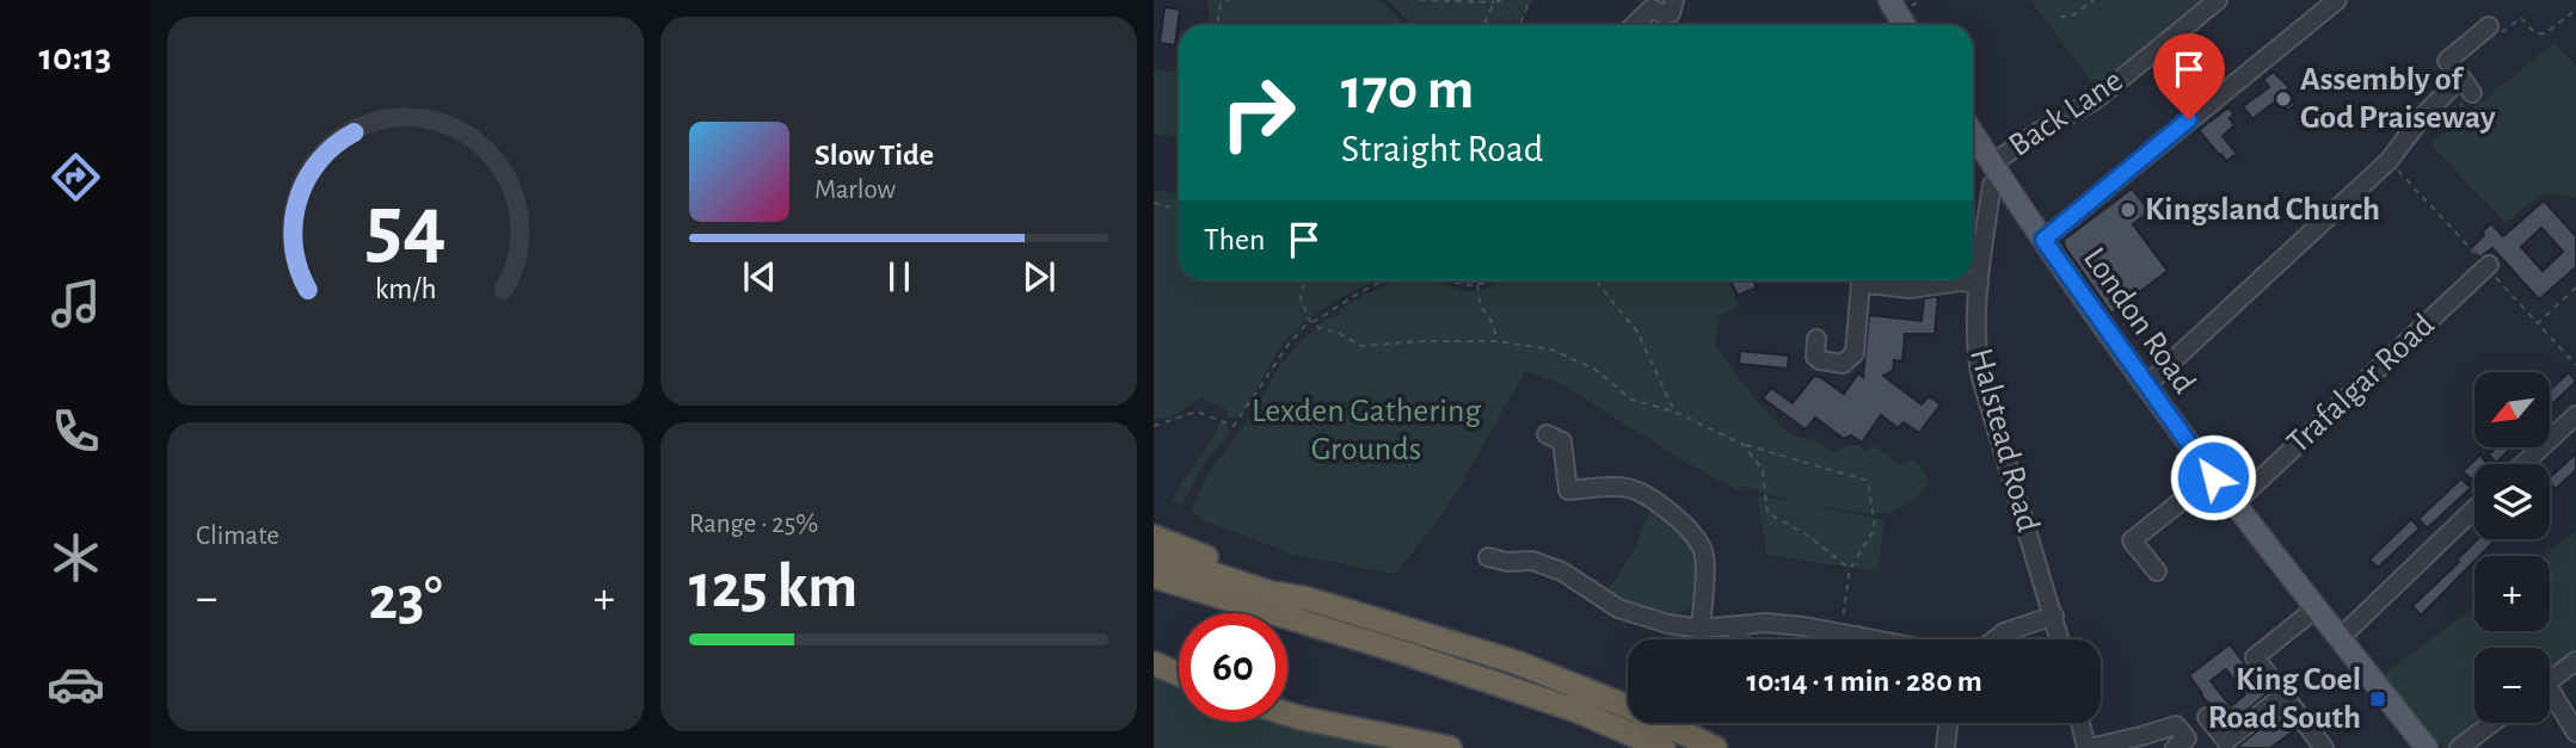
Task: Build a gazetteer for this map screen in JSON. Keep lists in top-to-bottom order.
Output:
{
  "streets": {
    "main road": ["London Road"],
    "street": ["Back Lane", "Trafalgar Road", "Halstead Road"]
  },
  "crossings": [
    ["Back Lane", "London Road"],
    ["Back Lane", "Halstead Road"],
    ["London Road", "Trafalgar Road"],
    ["London Road", "Halstead Road"]
  ],
  "parks": ["Lexden Gathering Grounds"],
  "places": {
    "other": ["Assembly of God Praiseway", "Kingsland Church"],
    "transit": ["King Coel Road South"]
  },
  "north": "bottom left",
  "page": {
    "tabs": "10:13",
    "turn": ["170 m", "Straight Road"],
    "song": ["Slow Tide", "Marlow"],
    "then": "Then",
    "map_buttons": ["+", "−"],
    "tile": [
      "Climate",
      ["Range · 25%", "125 km"]
    ],
    "heat": ["−", "23°", "+"],
    "limit": "60",
    "trip": "10:14 · 1 min · 280 m",
    "gauge": ["54", "km/h"]
  }
}
